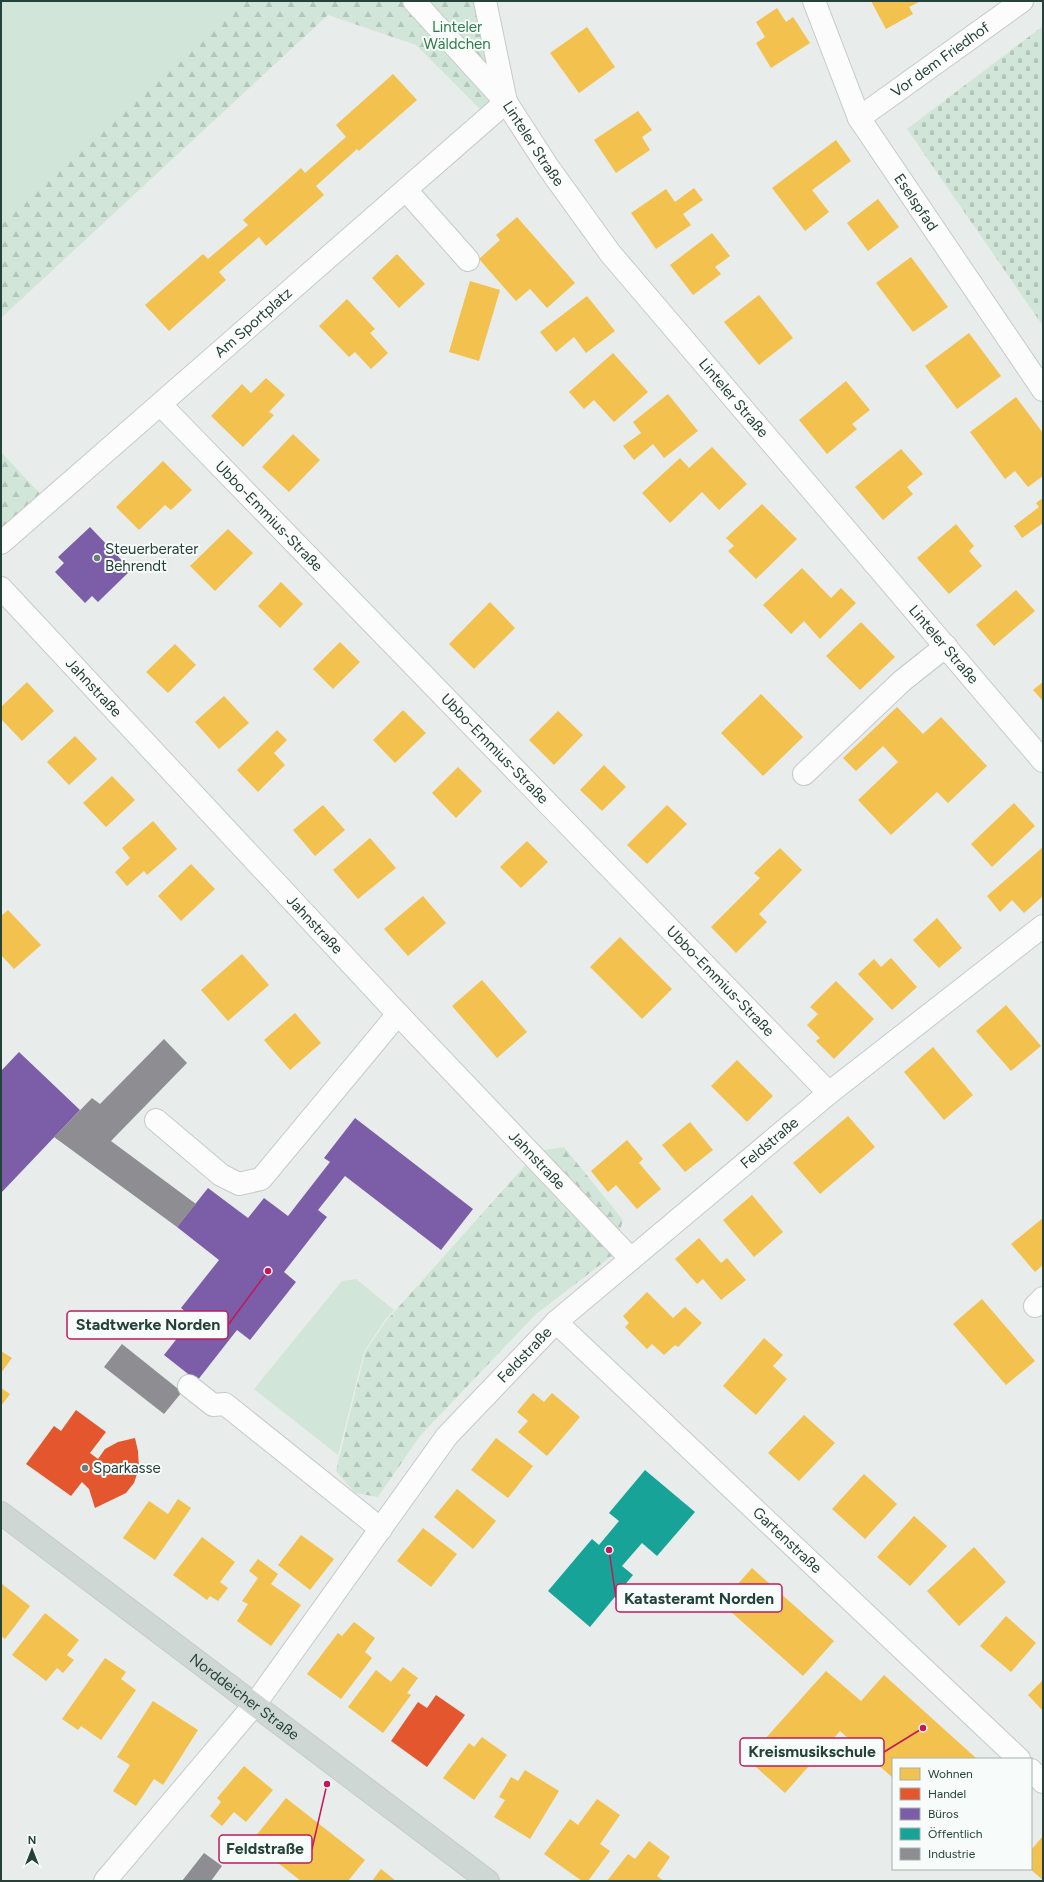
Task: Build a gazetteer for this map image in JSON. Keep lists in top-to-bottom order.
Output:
{
  "streets": {
    "main road": ["Norddeicher Straße"],
    "street": [
      "Vor dem Friedhof",
      "Linteler Straße",
      "Eselspfad",
      "Am Sportplatz",
      "Ubbo-Emmius-Straße",
      "Jahnstraße",
      "Feldstraße",
      "Gartenstraße"
    ]
  },
  "crossings": [
    ["Vor dem Friedhof", "Eselspfad"],
    ["Linteler Straße", "Am Sportplatz"],
    ["Am Sportplatz", "Ubbo-Emmius-Straße"],
    ["Ubbo-Emmius-Straße", "Feldstraße"],
    ["Jahnstraße", "Feldstraße"],
    ["Feldstraße", "Gartenstraße"],
    ["Feldstraße", "Norddeicher Straße"]
  ],
  "parks": ["Linteler Wäldchen"],
  "places": [
    "Steuerberater Behrendt",
    "Stadtwerke Norden",
    "Sparkasse",
    "Katasteramt Norden",
    "Kreismusikschule",
    "Feldstraße"
  ],
  "legend": [
    "Wohnen",
    "Handel",
    "Büros",
    "Öffentlich",
    "Industrie"
  ],
  "north": "top"
}
